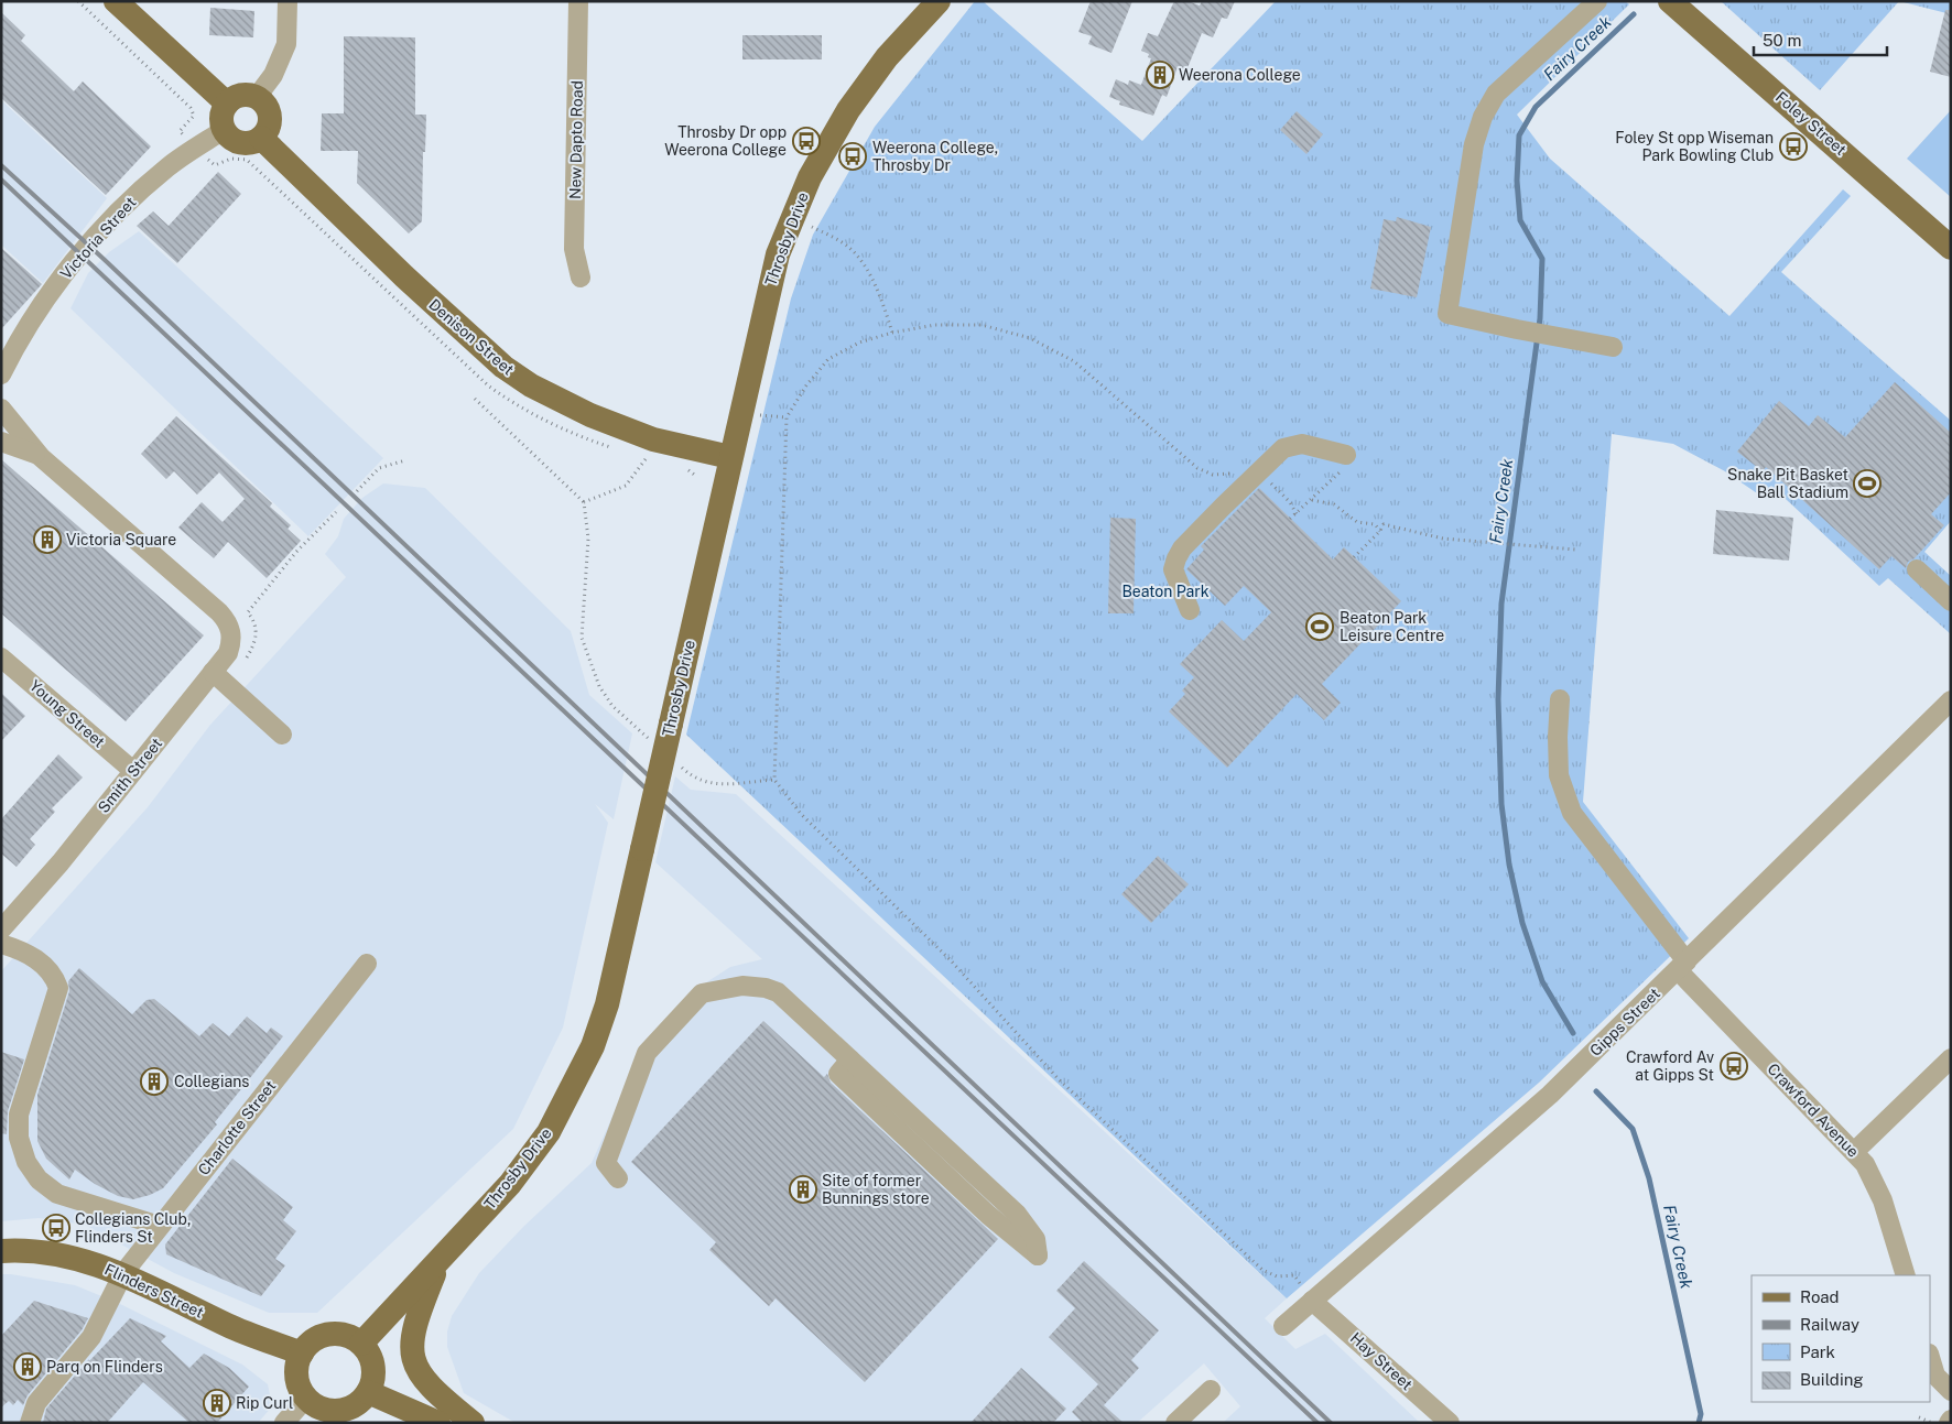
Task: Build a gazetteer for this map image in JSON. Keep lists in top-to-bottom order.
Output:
{
  "streets": {
    "main road": [
      "Foley Street",
      "Throsby Drive",
      "Denison Street",
      "Flinders Street"
    ],
    "street": [
      "New Dapto Road",
      "Victoria Street",
      "Young Street",
      "Smith Street",
      "Gipps Street",
      "Crawford Avenue",
      "Charlotte Street",
      "Hay Street"
    ]
  },
  "crossings": [
    ["Victoria Street", "Denison Street"],
    ["Throsby Drive", "Denison Street"],
    ["Throsby Drive", "Flinders Street"],
    ["Young Street", "Smith Street"],
    ["Gipps Street", "Crawford Avenue"],
    ["Gipps Street", "Hay Street"],
    ["Charlotte Street", "Flinders Street"]
  ],
  "water": ["Fairy Creek"],
  "parks": ["Beaton Park"],
  "places": {
    "building": [
      "Weerona College",
      "Victoria Square",
      "Collegians",
      "Site of former Bunnings store",
      "Parq on Flinders",
      "Rip Curl"
    ],
    "bus stop": [
      "Throsby Dr opp Weerona College",
      "Foley St opp Wiseman Park Bowling Club",
      "Weerona College, Throsby Dr",
      "Crawford Av at Gipps St",
      "Collegians Club, Flinders St"
    ],
    "sports": ["Snake Pit Basket Ball Stadium", "Beaton Park Leisure Centre"]
  },
  "legend": [
    "Road",
    "Railway",
    "Park",
    "Building"
  ],
  "scale_bar": "50 m"
}
